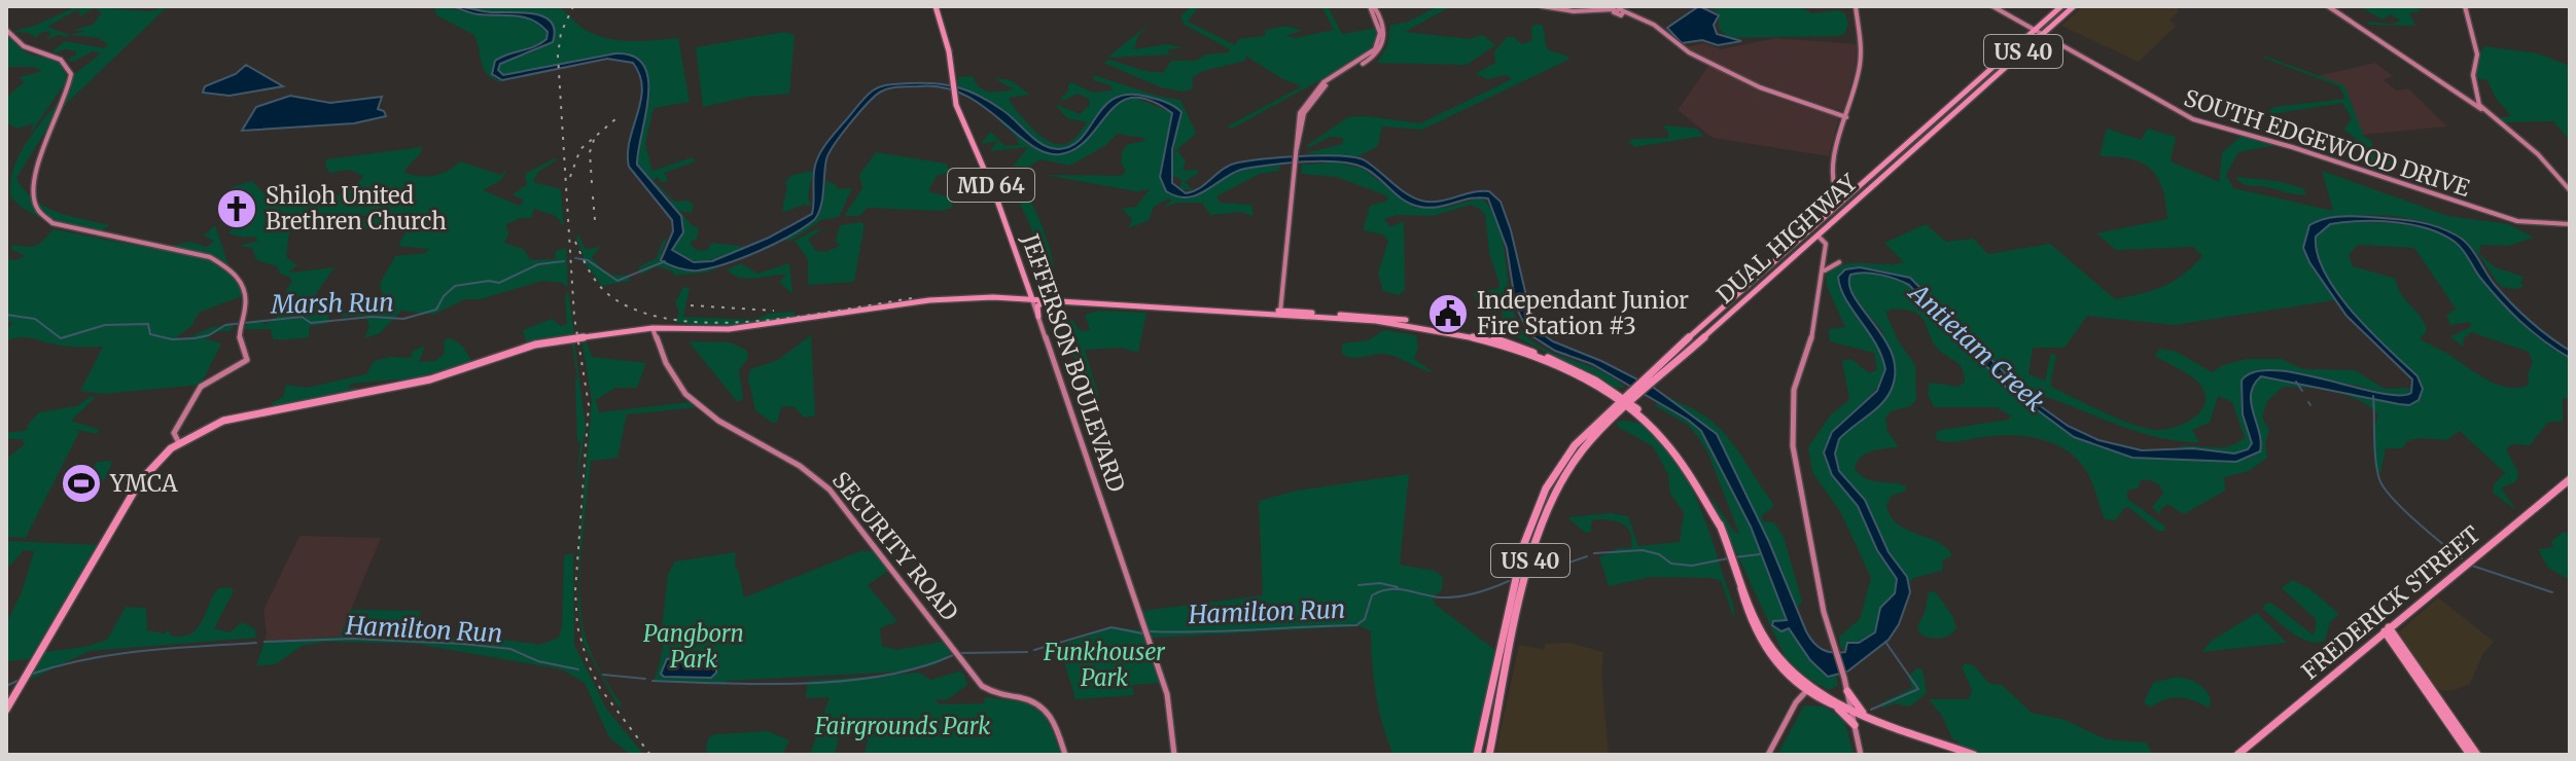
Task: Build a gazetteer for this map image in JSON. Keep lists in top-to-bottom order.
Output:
{
  "streets": {
    "main road": [
      "US 40",
      "MD 64",
      "DUAL HIGHWAY",
      "JEFFERSON BOULEVARD",
      "FREDERICK STREET"
    ],
    "street": ["SOUTH EDGEWOOD DRIVE", "SECURITY ROAD"]
  },
  "crossings": [
    ["SOUTH EDGEWOOD DRIVE", "DUAL HIGHWAY"]
  ],
  "water": ["Marsh Run", "Antietam Creek", "Hamilton Run"],
  "parks": ["Pangborn Park", "Funkhouser Park", "Fairgrounds Park"],
  "places": {
    "church": ["Shiloh United Brethren Church"],
    "public building": ["Independant Junior Fire Station #3"],
    "sports": ["YMCA"]
  }
}
